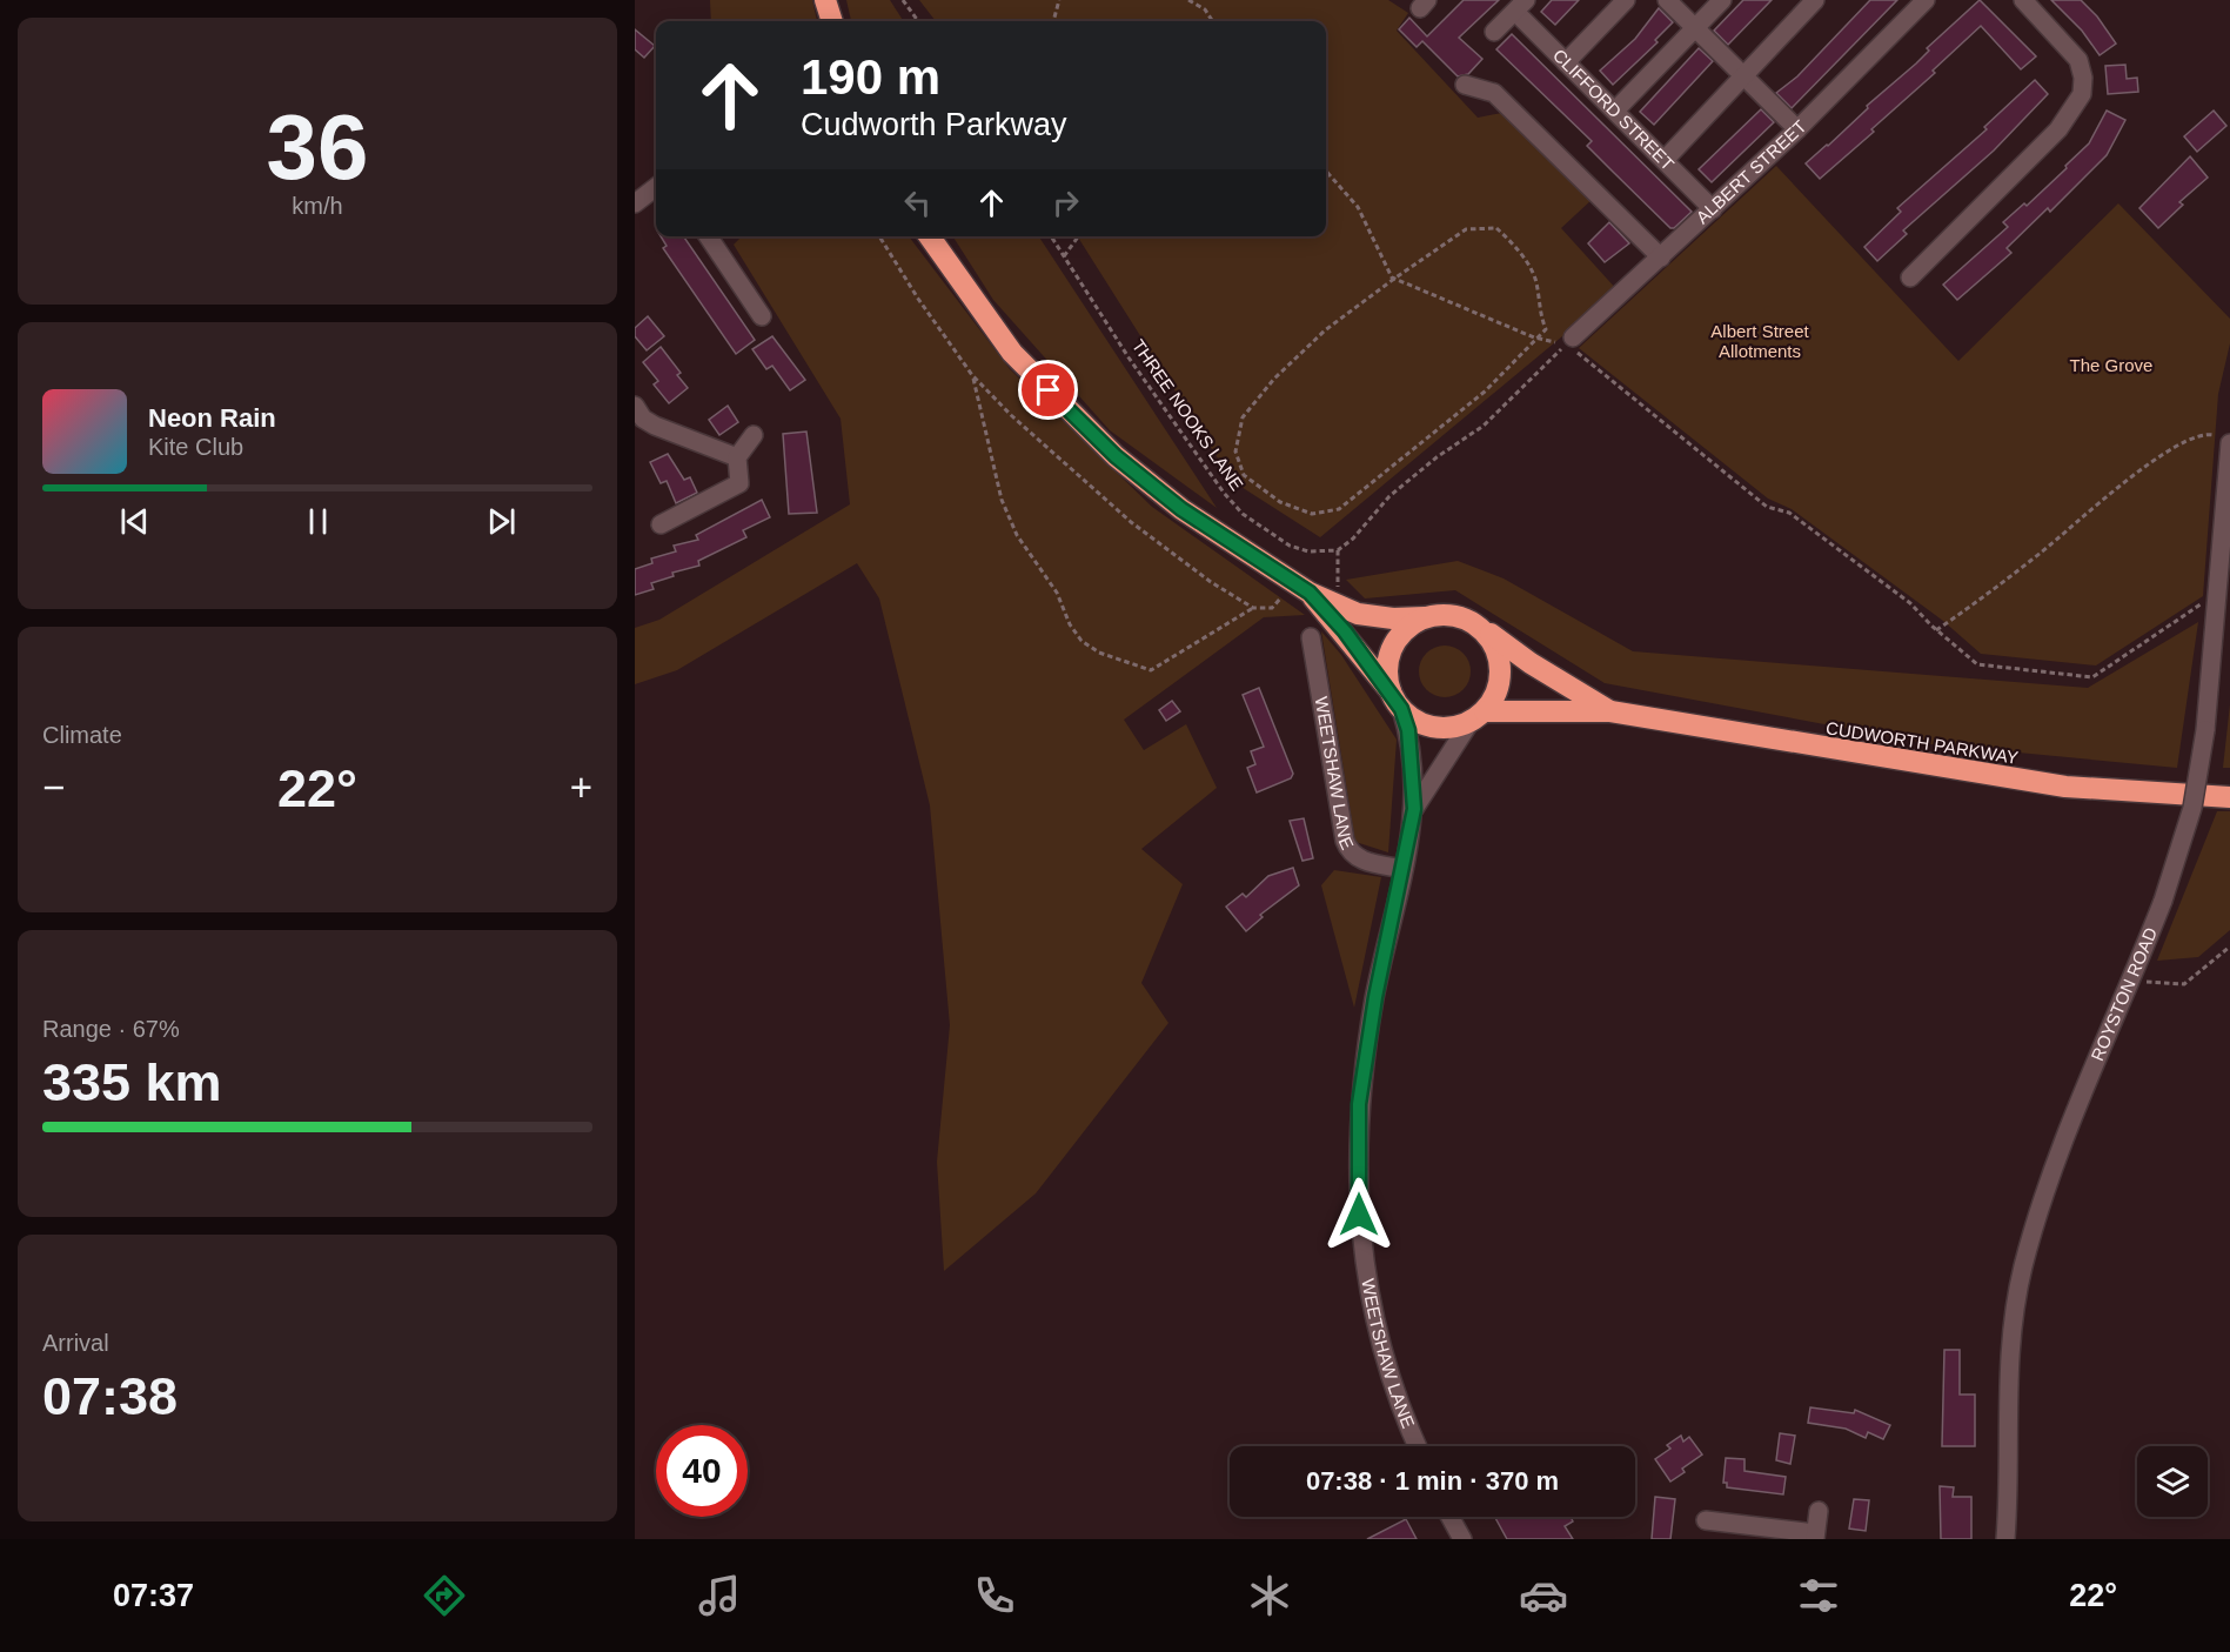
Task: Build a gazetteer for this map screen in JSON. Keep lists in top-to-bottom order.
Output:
{
  "streets": {
    "highway": ["CUDWORTH PARKWAY"],
    "street": [
      "CLIFFORD STREET",
      "ALBERT STREET",
      "WEETSHAW LANE",
      "ROYSTON ROAD"
    ],
    "path": ["THREE NOOKS LANE"]
  },
  "crossings": [
    ["CLIFFORD STREET", "ALBERT STREET"],
    ["CUDWORTH PARKWAY", "WEETSHAW LANE"]
  ],
  "parks": ["Albert Street Allotments", "The Grove"],
  "page": {
    "tile": [
      ["36", "km/h"],
      "Climate",
      ["Range · 67%", "335 km"],
      ["Arrival", "07:38"]
    ],
    "turn": ["190 m", "Cudworth Parkway"],
    "song": ["Neon Rain", "Kite Club"],
    "heat": ["−", "22°", "+"],
    "limit": "40",
    "trip": "07:38 · 1 min · 370 m",
    "tabs": ["07:37", "22°"]
  }
}
